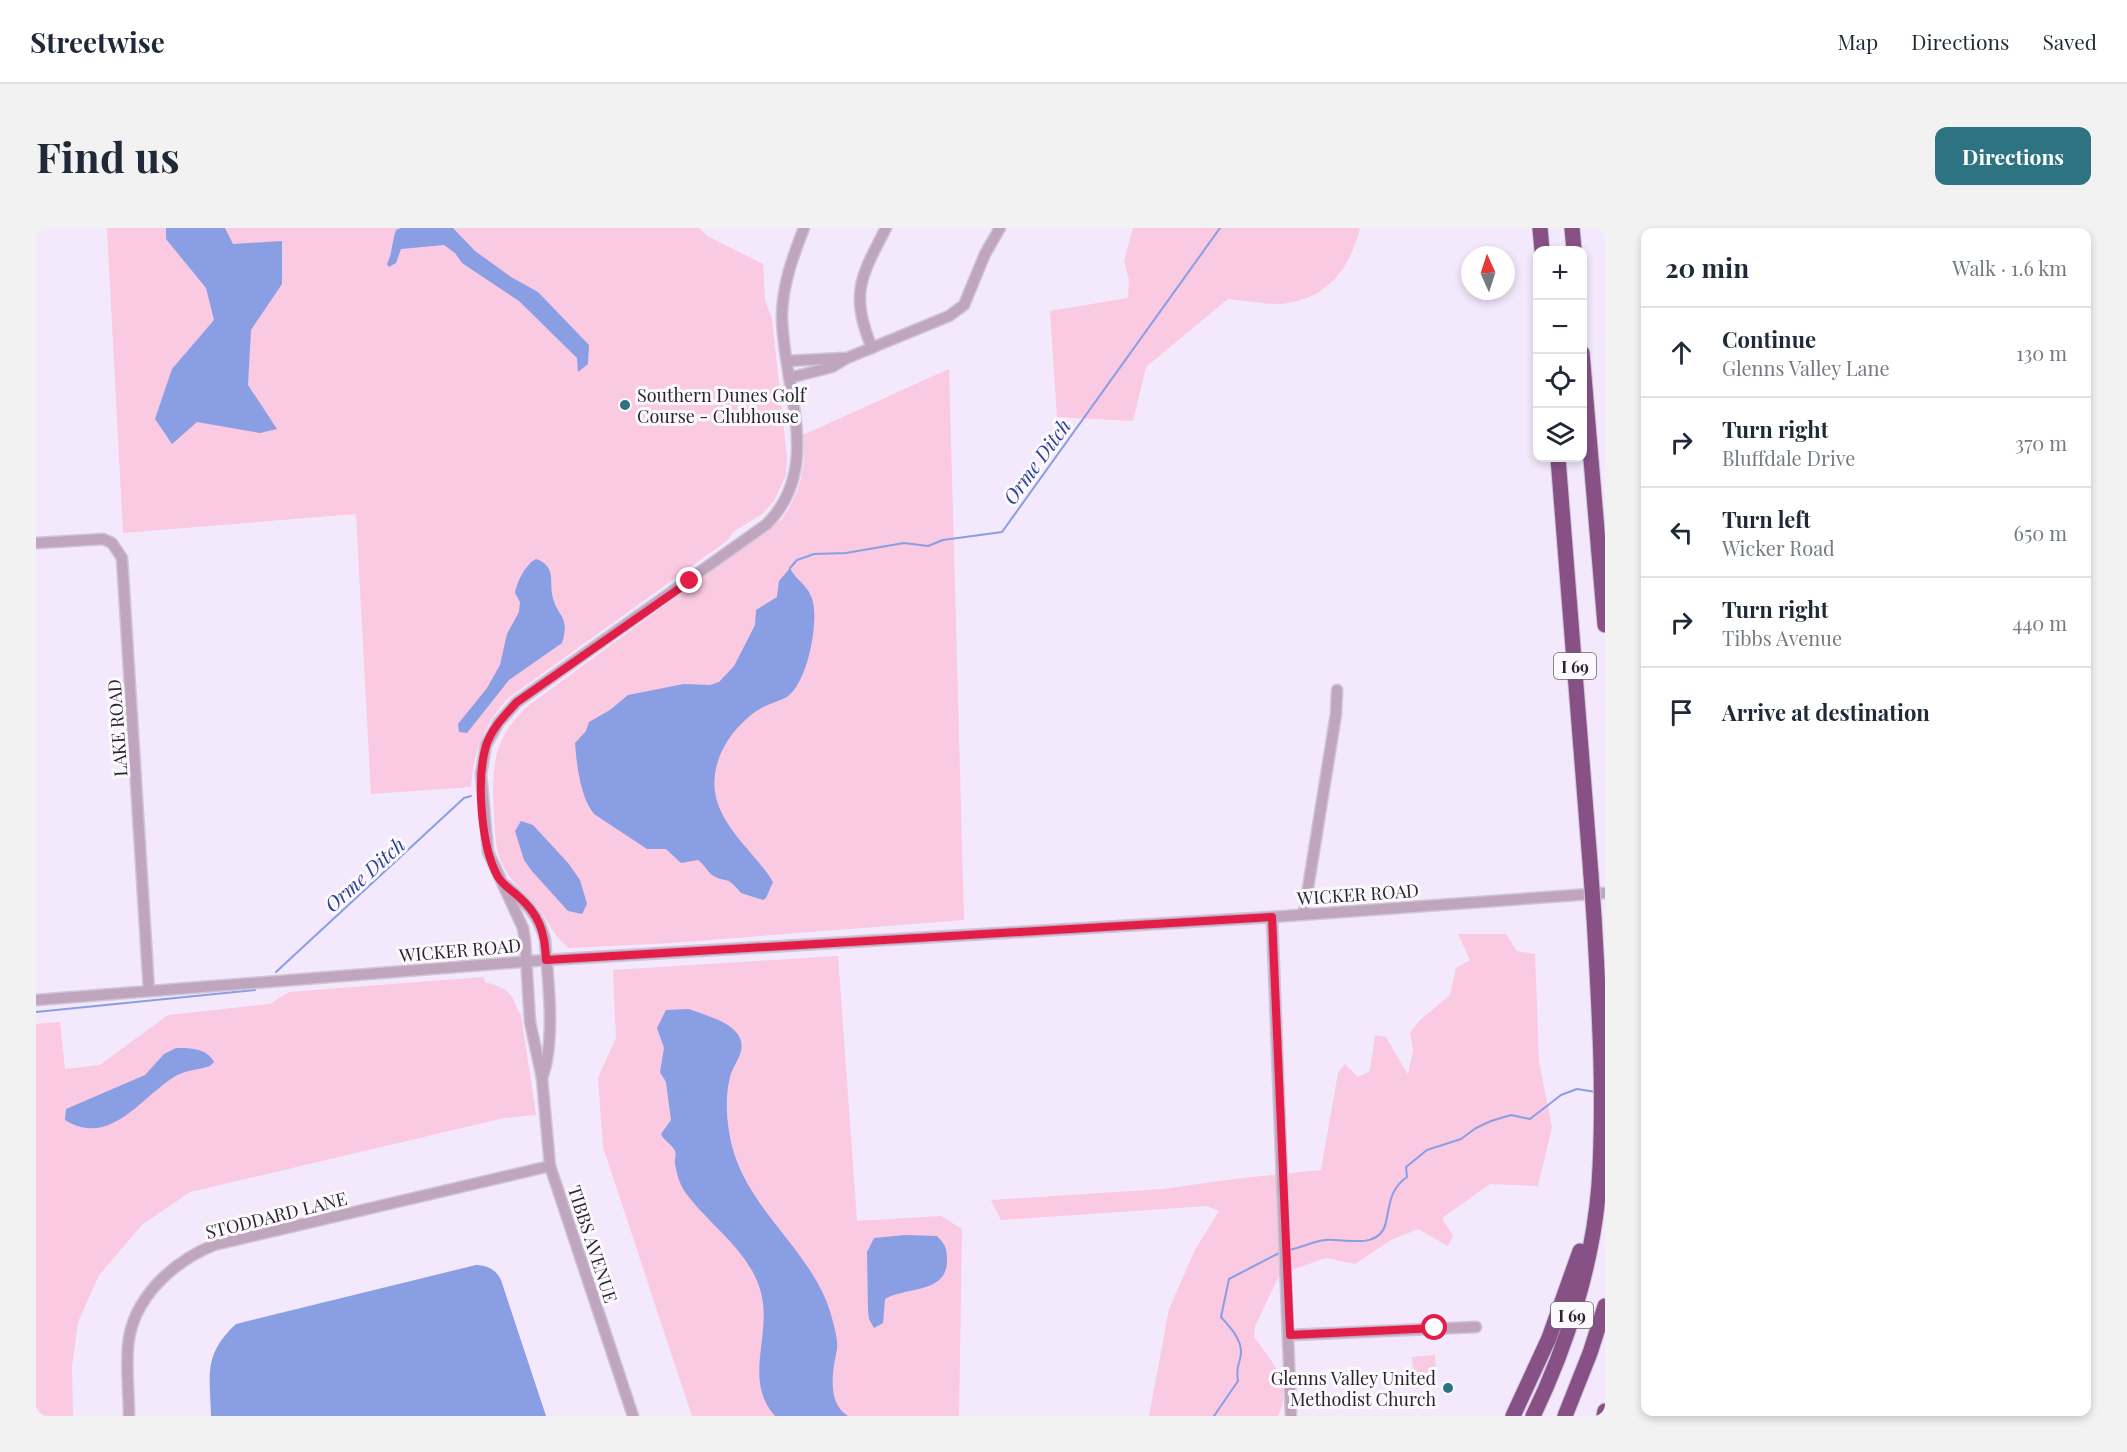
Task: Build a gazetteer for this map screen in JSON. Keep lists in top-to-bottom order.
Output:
{
  "streets": {
    "highway": ["I 69"],
    "street": [
      "LAKE ROAD",
      "WICKER ROAD",
      "STODDARD LANE",
      "TIBBS AVENUE"
    ]
  },
  "crossings": [
    ["LAKE ROAD", "WICKER ROAD"],
    ["WICKER ROAD", "TIBBS AVENUE"],
    ["STODDARD LANE", "TIBBS AVENUE"]
  ],
  "water": ["Orme Ditch"],
  "places": ["Southern Dunes Golf Course - Clubhouse", "Glenns Valley United Methodist Church"],
  "north": "top",
  "page": {
    "header": "Streetwise",
    "nav": ["Map", "Directions", "Saved"],
    "buttons": "Directions",
    "title": "Find us",
    "heading": ["20 min", "Walk · 1.6 km"],
    "map_buttons": ["+", "−"],
    "list": [
      ["Continue", "Glenns Valley Lane", "130 m"],
      ["Turn right", "Bluffdale Drive", "370 m"],
      ["Turn left", "Wicker Road", "650 m"],
      ["Turn right", "Tibbs Avenue", "440 m"],
      "Arrive at destination"
    ]
  }
}
